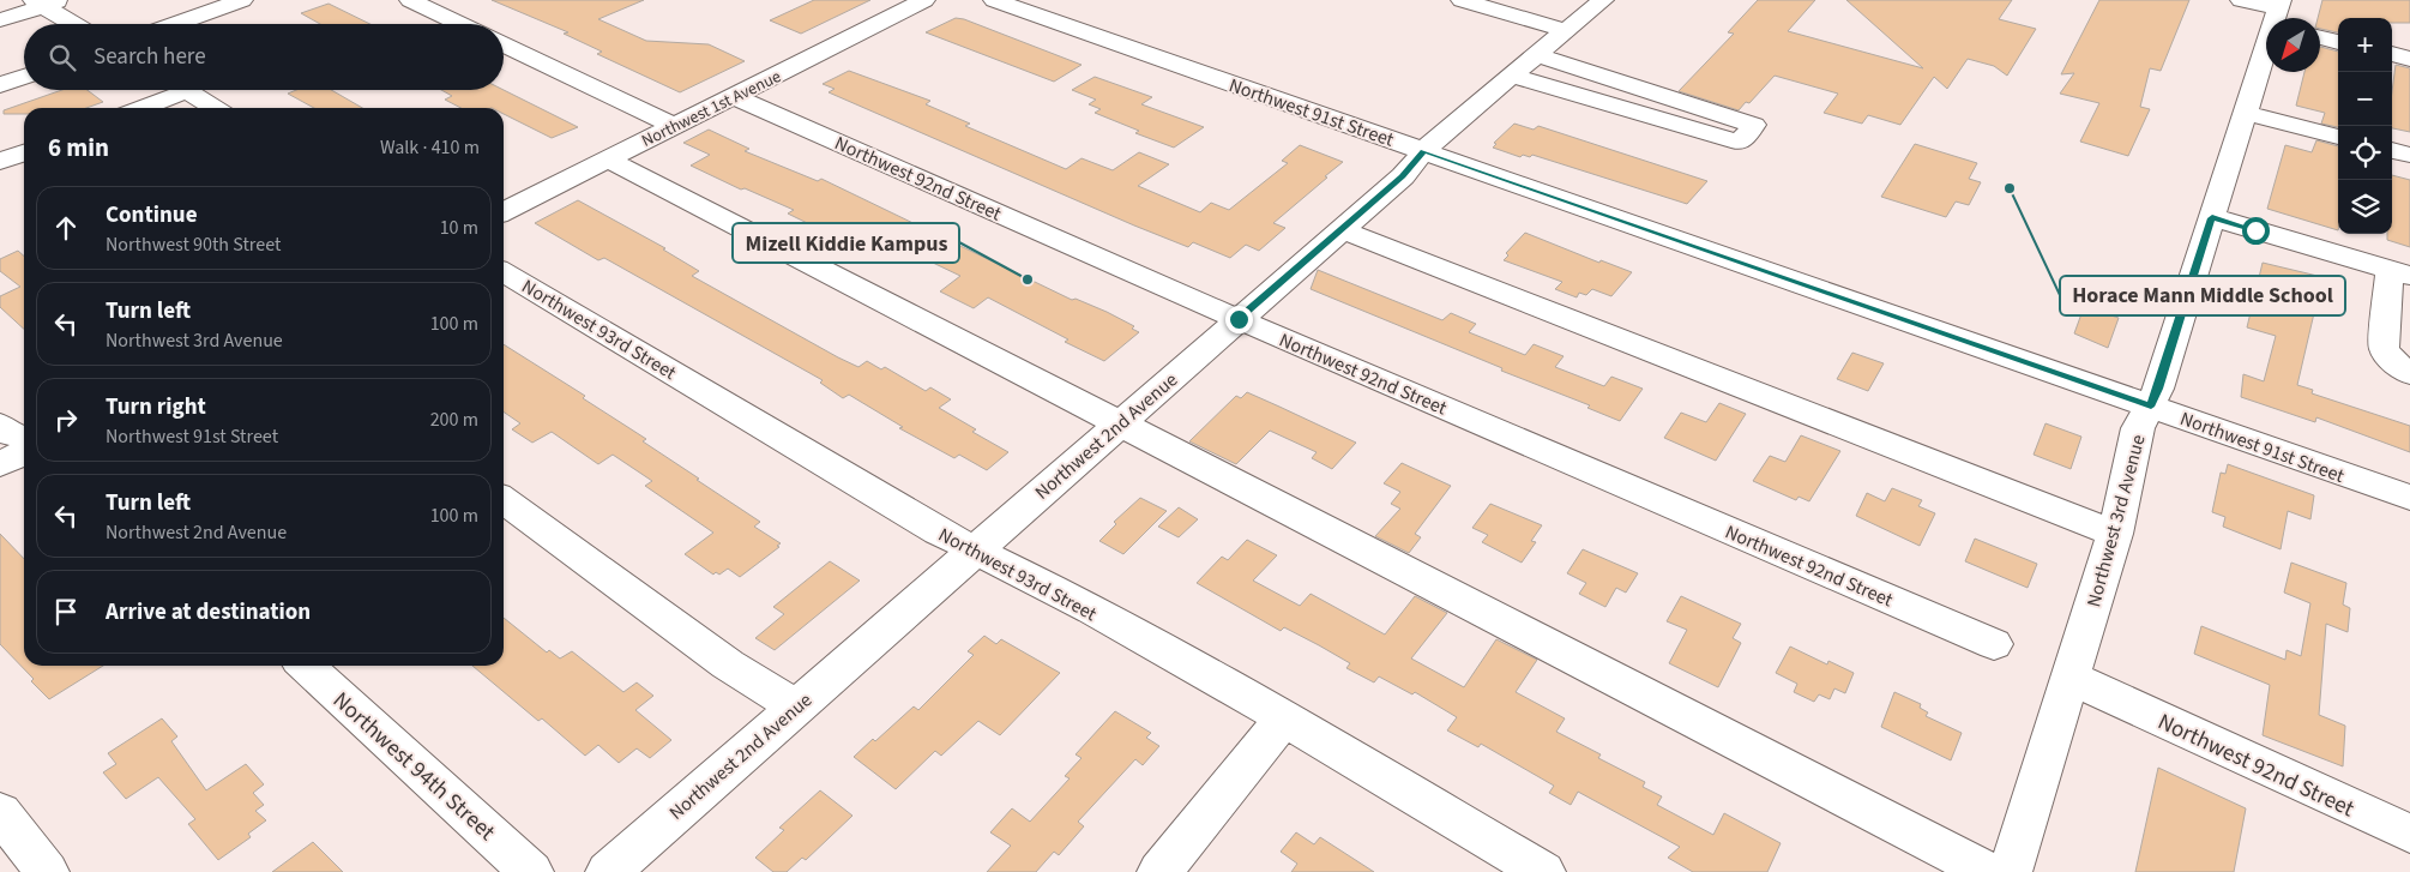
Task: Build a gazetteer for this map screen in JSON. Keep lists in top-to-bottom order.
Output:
{
  "streets": {
    "street": [
      "Northwest 1st Avenue",
      "Northwest 91st Street",
      "Northwest 92nd Street",
      "Northwest 93rd Street",
      "Northwest 2nd Avenue",
      "Northwest 3rd Avenue",
      "Northwest 94th Street"
    ]
  },
  "crossings": [
    ["Northwest 1st Avenue", "Northwest 92nd Street"],
    ["Northwest 91st Street", "Northwest 2nd Avenue"],
    ["Northwest 91st Street", "Northwest 3rd Avenue"],
    ["Northwest 92nd Street", "Northwest 2nd Avenue"],
    ["Northwest 92nd Street", "Northwest 3rd Avenue"],
    ["Northwest 93rd Street", "Northwest 2nd Avenue"]
  ],
  "places": ["Horace Mann Middle School", "Mizell Kiddie Kampus"],
  "north": "bottom left",
  "page": {
    "map_buttons": ["+", "−"],
    "search": "Search here",
    "heading": ["6 min", "Walk · 410 m"],
    "list": [
      ["Continue", "Northwest 90th Street", "10 m"],
      ["Turn left", "Northwest 3rd Avenue", "100 m"],
      ["Turn right", "Northwest 91st Street", "200 m"],
      ["Turn left", "Northwest 2nd Avenue", "100 m"],
      "Arrive at destination"
    ]
  }
}
